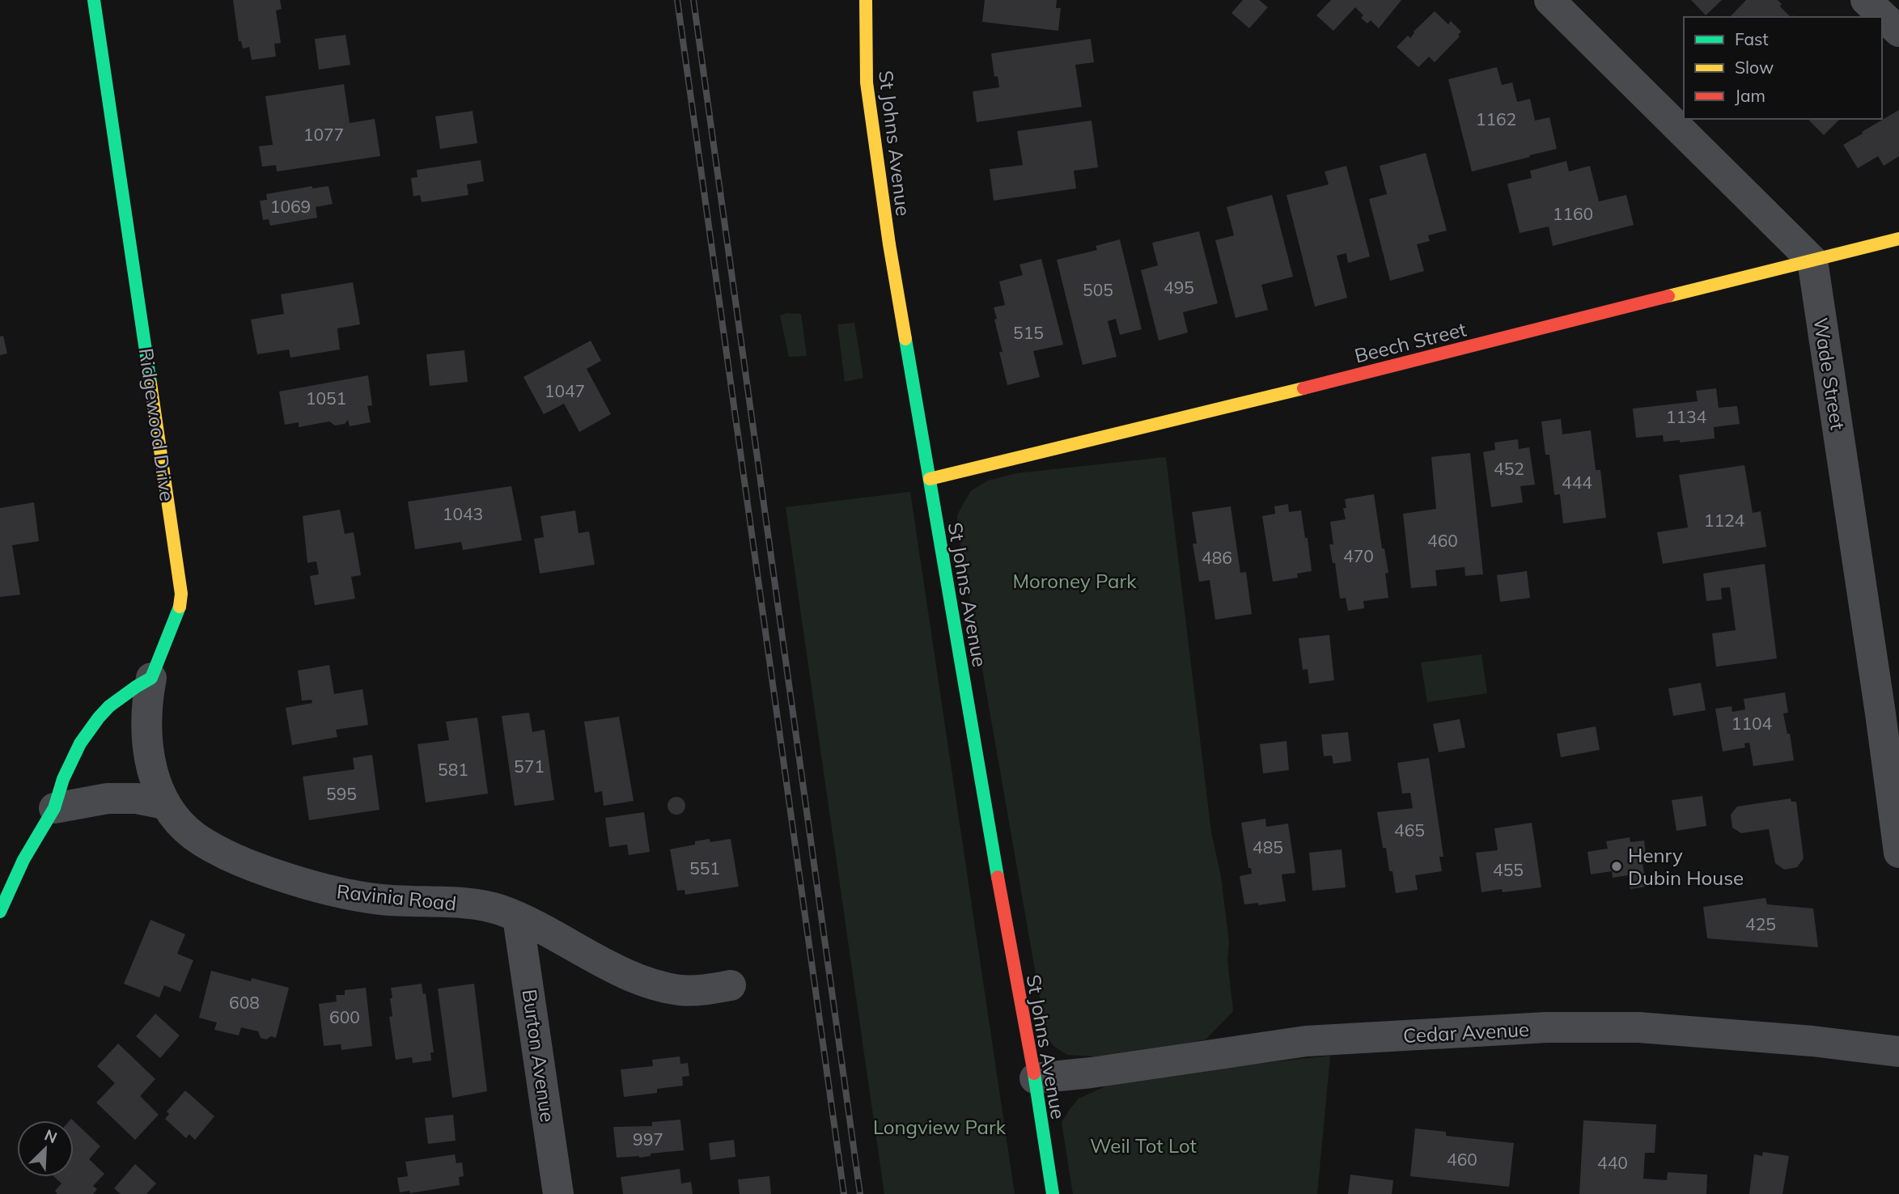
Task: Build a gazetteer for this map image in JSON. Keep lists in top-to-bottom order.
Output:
{
  "streets": {
    "street": [
      "St Johns Avenue",
      "Beech Street",
      "Wade Street",
      "Ridgewood Drive",
      "Ravinia Road",
      "Cedar Avenue",
      "Burton Avenue"
    ]
  },
  "crossings": [
    ["St Johns Avenue", "Beech Street"],
    ["St Johns Avenue", "Cedar Avenue"],
    ["Beech Street", "Wade Street"],
    ["Ridgewood Drive", "Ravinia Road"],
    ["Ravinia Road", "Burton Avenue"]
  ],
  "parks": ["Moroney Park", "Longview Park", "Weil Tot Lot"],
  "places": ["Henry Dubin House"],
  "house_numbers": [
    "1162",
    "1077",
    "1069",
    "1160",
    "495",
    "505",
    "515",
    "1047",
    "1051",
    "1134",
    "452",
    "444",
    "1043",
    "1124",
    "460",
    "470",
    "486",
    "1104",
    "571",
    "581",
    "595",
    "465",
    "485",
    "551",
    "455",
    "425",
    "608",
    "600",
    "997",
    "460",
    "440"
  ],
  "legend": ["Fast", "Slow", "Jam"],
  "north": "top right"
}
